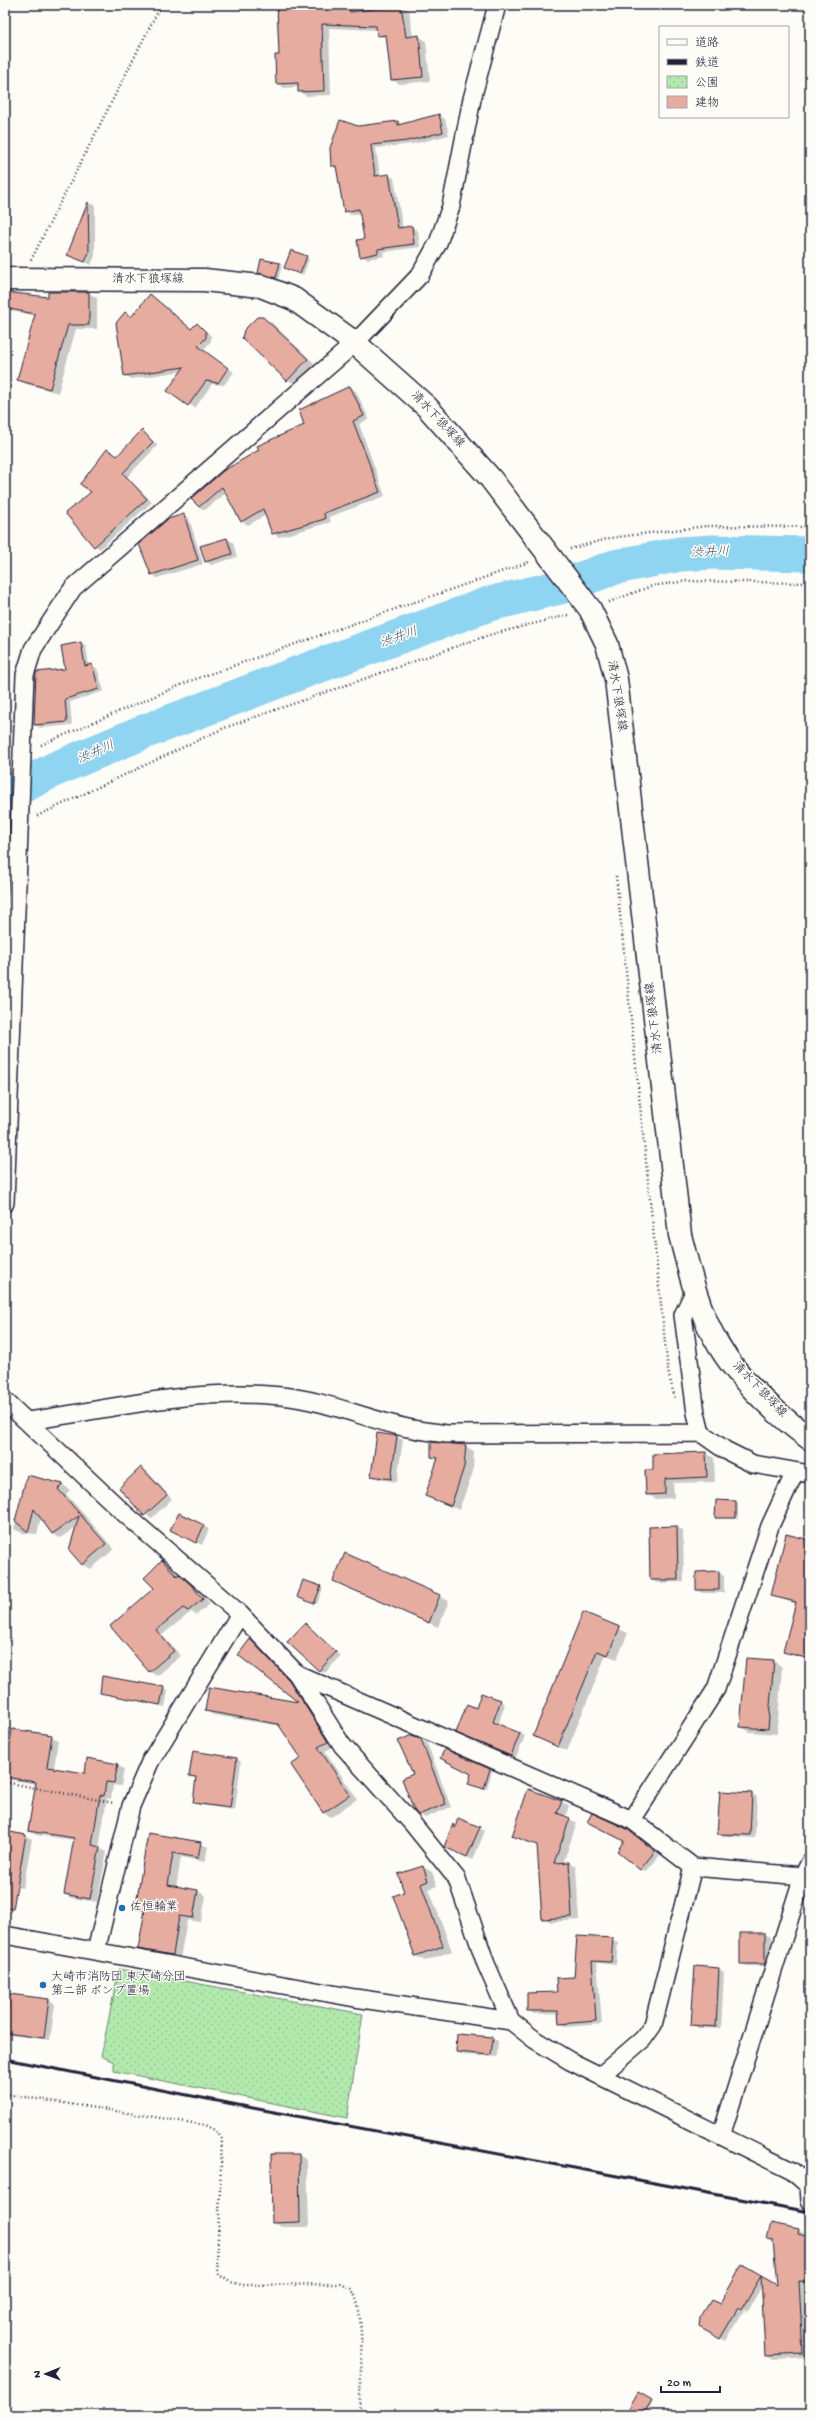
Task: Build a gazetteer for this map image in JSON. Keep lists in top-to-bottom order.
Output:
{
  "streets": {
    "main road": ["清水下狼塚線"]
  },
  "water": ["渋井川"],
  "places": ["佐恒輪業", "大崎市消防団 東大崎分団 第二部 ポンプ置場"],
  "legend": [
    "道路",
    "鉄道",
    "公園",
    "建物"
  ],
  "scale_bar": "20 m",
  "north": "left"
}
